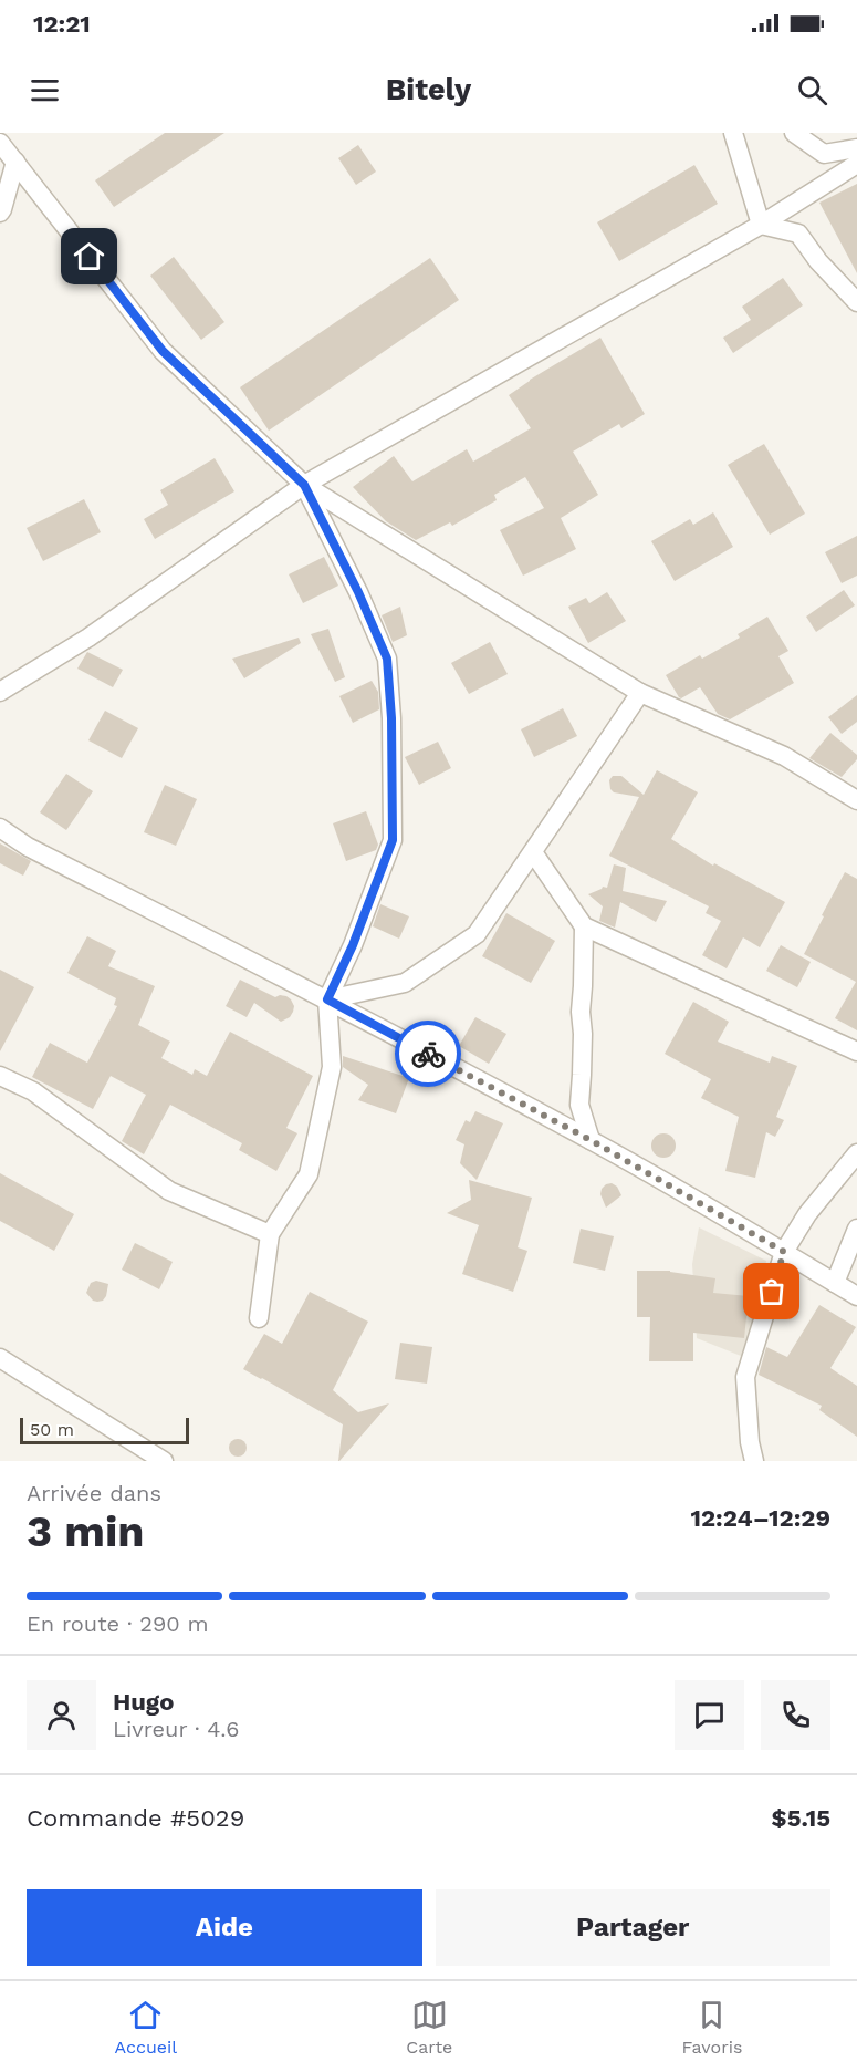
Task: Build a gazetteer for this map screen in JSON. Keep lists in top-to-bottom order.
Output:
{
  "scale_bar": "50 m",
  "page": {
    "status": "12:21",
    "header": "Bitely",
    "scale": "50 m",
    "heading": ["3 min", "Arrivée dans", "12:24–12:29"],
    "panel": [
      "Hugo",
      "Livreur · 4.6",
      "Commande #5029",
      "$5.15"
    ],
    "bar": "En route · 290 m",
    "buttons": ["Aide", "Partager"],
    "tabs": ["Accueil", "Carte", "Favoris"]
  }
}
